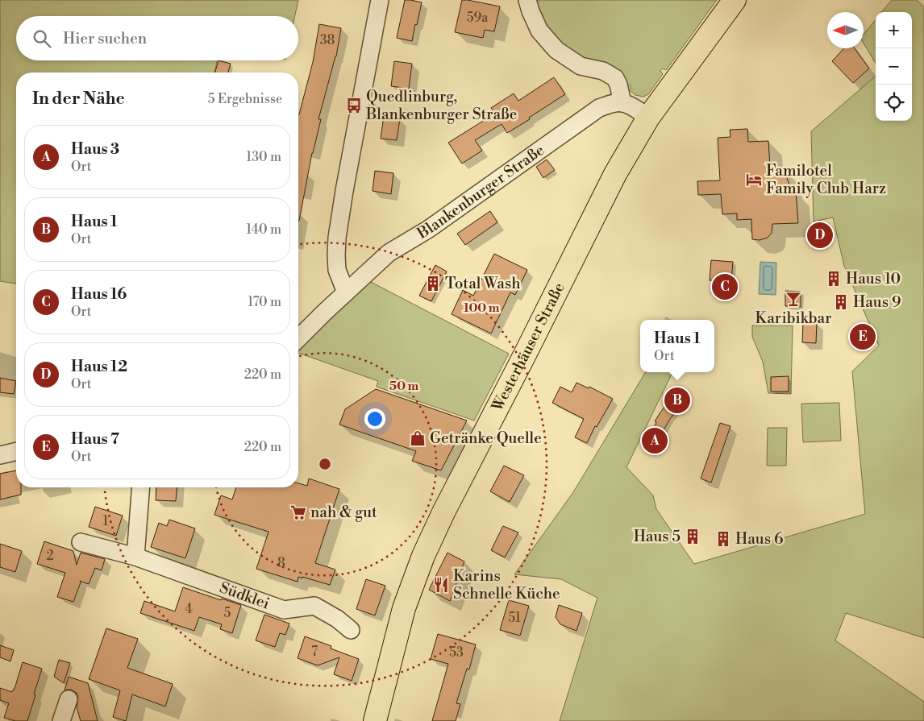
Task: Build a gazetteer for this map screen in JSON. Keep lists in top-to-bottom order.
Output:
{
  "streets": {
    "main road": ["Westerhäuser Straße"],
    "street": ["Blankenburger Straße", "Südklei"]
  },
  "places": {
    "bus stop": ["Quedlinburg, Blankenburger Straße"],
    "hotel": ["Familotel Family Club Harz"],
    "building": [
      "Haus 10",
      "Total Wash",
      "Haus 9",
      "Haus 5",
      "Haus 6"
    ],
    "bar": ["Karibikbar"],
    "shop": ["Getränke Quelle"],
    "supermarket": ["nah & gut"],
    "restaurant": ["Karins Schnelle Küche"]
  },
  "house_numbers": [
    "59a",
    "38",
    "1",
    "2",
    "8",
    "4",
    "5",
    "51",
    "7",
    "53"
  ],
  "north": "left",
  "page": {
    "map_buttons": ["+", "−"],
    "search": "Hier suchen",
    "heading": ["In der Nähe", "5 Ergebnisse"],
    "list": [
      {
        "mark": "A",
        "name": "Haus 3",
        "note": "Ort",
        "value": "130 m"
      },
      {
        "mark": "B",
        "name": "Haus 1",
        "note": "Ort",
        "value": "140 m"
      },
      {
        "mark": "C",
        "name": "Haus 16",
        "note": "Ort",
        "value": "170 m"
      },
      {
        "mark": "D",
        "name": "Haus 12",
        "note": "Ort",
        "value": "220 m"
      },
      {
        "mark": "E",
        "name": "Haus 7",
        "note": "Ort",
        "value": "220 m"
      }
    ],
    "pins": [
      "D",
      "C",
      "E",
      "B",
      "A"
    ],
    "popup": ["Haus 1", "Ort"]
  },
  "rings": ["100 m", "50 m"]
}
